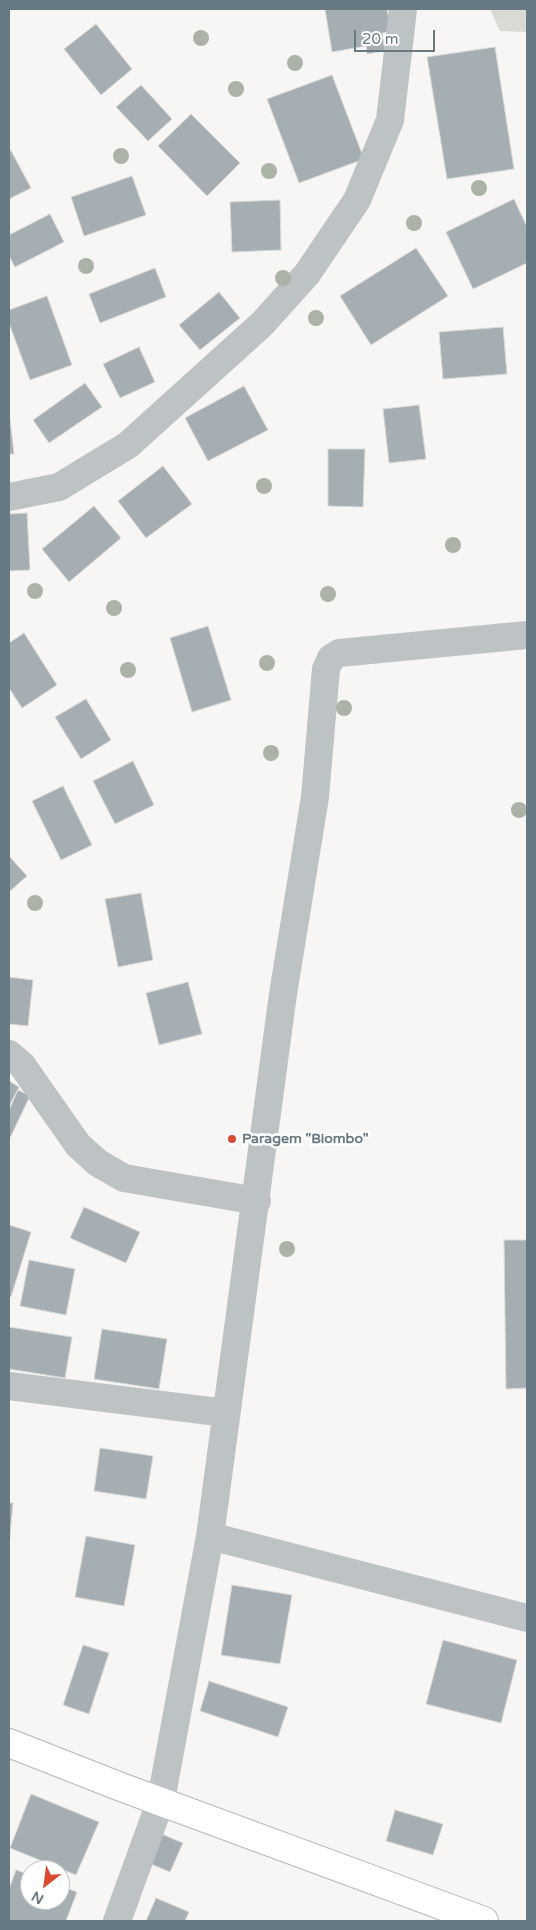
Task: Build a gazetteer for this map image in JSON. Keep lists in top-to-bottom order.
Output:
{
  "places": ["Paragem \"Biombo\""],
  "scale_bar": "20 m",
  "north": "bottom left"
}
